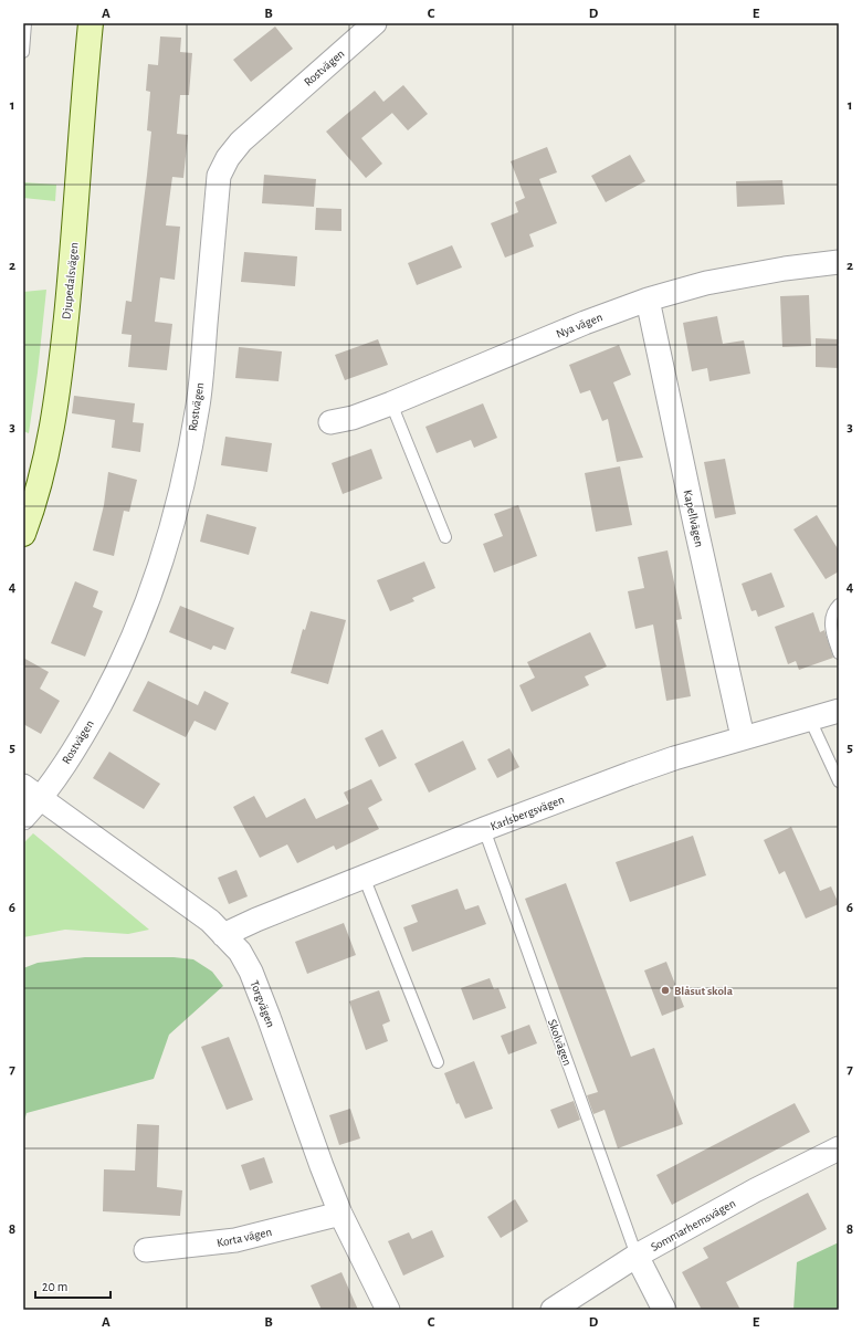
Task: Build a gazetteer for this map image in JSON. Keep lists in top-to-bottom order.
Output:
{
  "streets": {
    "street": [
      "Rostvägen",
      "Djupedalsvägen",
      "Nya vägen",
      "Kapellvägen",
      "Karlsbergsvägen",
      "Torgvägen",
      "Sommarhemsvägen",
      "Korta vägen"
    ],
    "lane": ["Skolvägen"]
  },
  "crossings": [
    ["Rostvägen", "Torgvägen"],
    ["Nya vägen", "Kapellvägen"],
    ["Kapellvägen", "Karlsbergsvägen"],
    ["Karlsbergsvägen", "Torgvägen"],
    ["Karlsbergsvägen", "Skolvägen"],
    ["Torgvägen", "Korta vägen"],
    ["Skolvägen", "Sommarhemsvägen"]
  ],
  "places": ["Blåsut skola"],
  "scale_bar": "20 m",
  "grid": {
    "columns": [
      "A",
      "B",
      "C",
      "D",
      "E"
    ],
    "rows": [
      "1",
      "2",
      "3",
      "4",
      "5",
      "6",
      "7",
      "8"
    ]
  }
}
